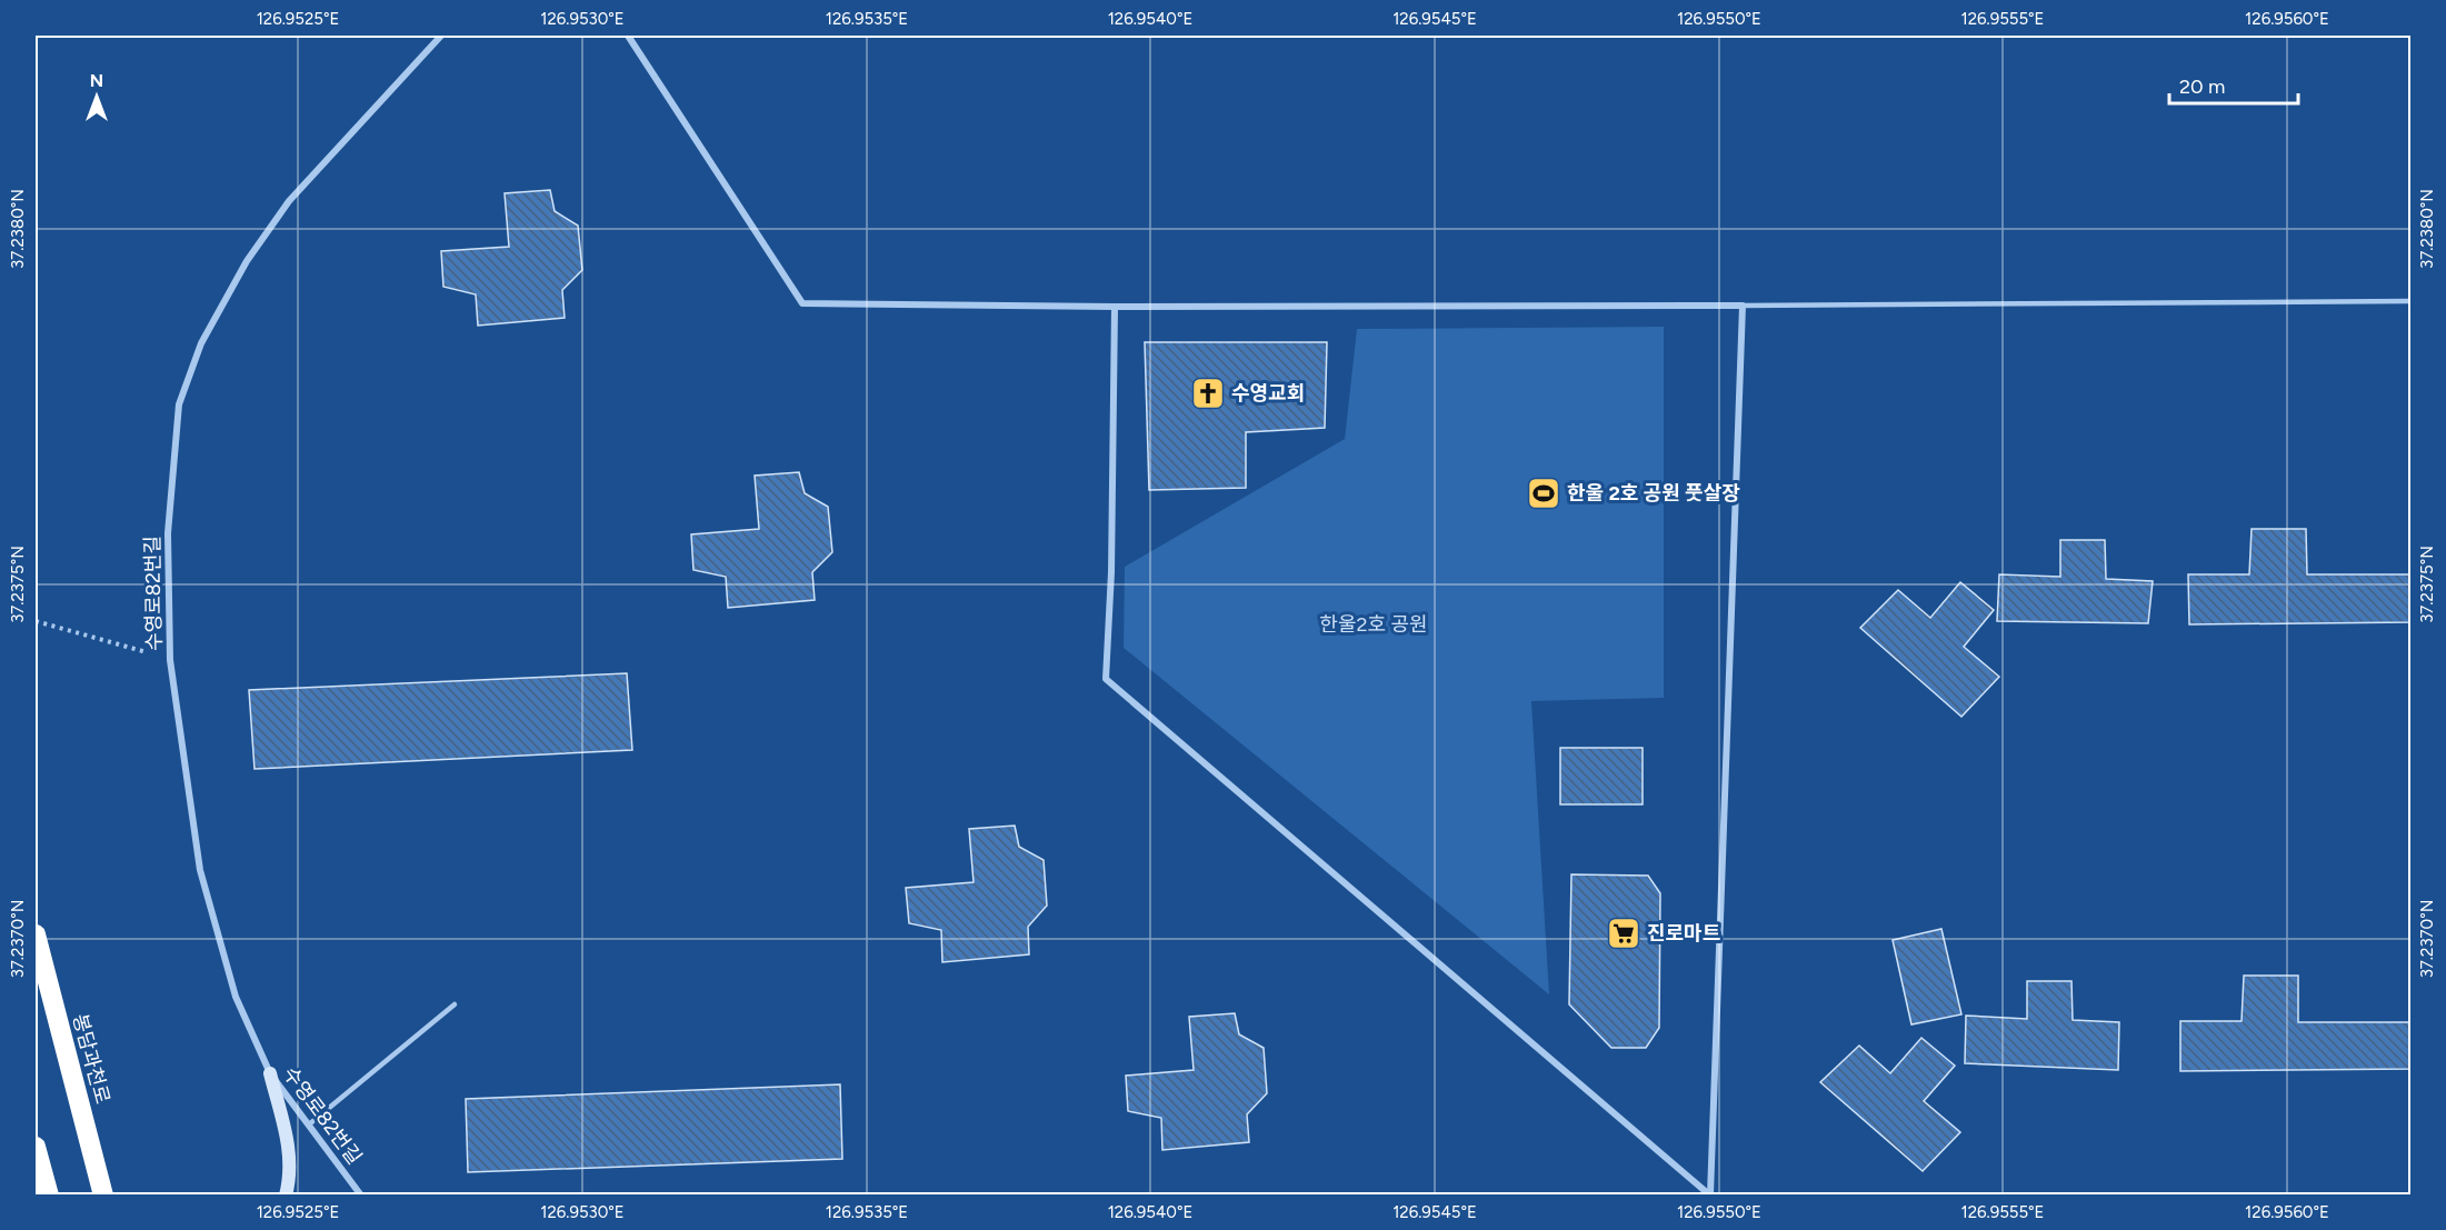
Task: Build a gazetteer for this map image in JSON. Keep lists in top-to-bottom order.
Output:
{
  "streets": {
    "highway": ["봉담과천로"],
    "street": ["수영로82번길"]
  },
  "parks": ["한울2호 공원"],
  "places": {
    "church": ["수영교회"],
    "sports": ["한울 2호 공원 풋살장"],
    "supermarket": ["진로마트"]
  },
  "scale_bar": "20 m",
  "north": "top",
  "coordinates": [
    "126.9525°E",
    "126.9530°E",
    "126.9535°E",
    "126.9540°E",
    "126.9545°E",
    "126.9550°E",
    "126.9555°E",
    "126.9560°E",
    "37.2380°N",
    "37.2375°N",
    "37.2370°N"
  ]
}
